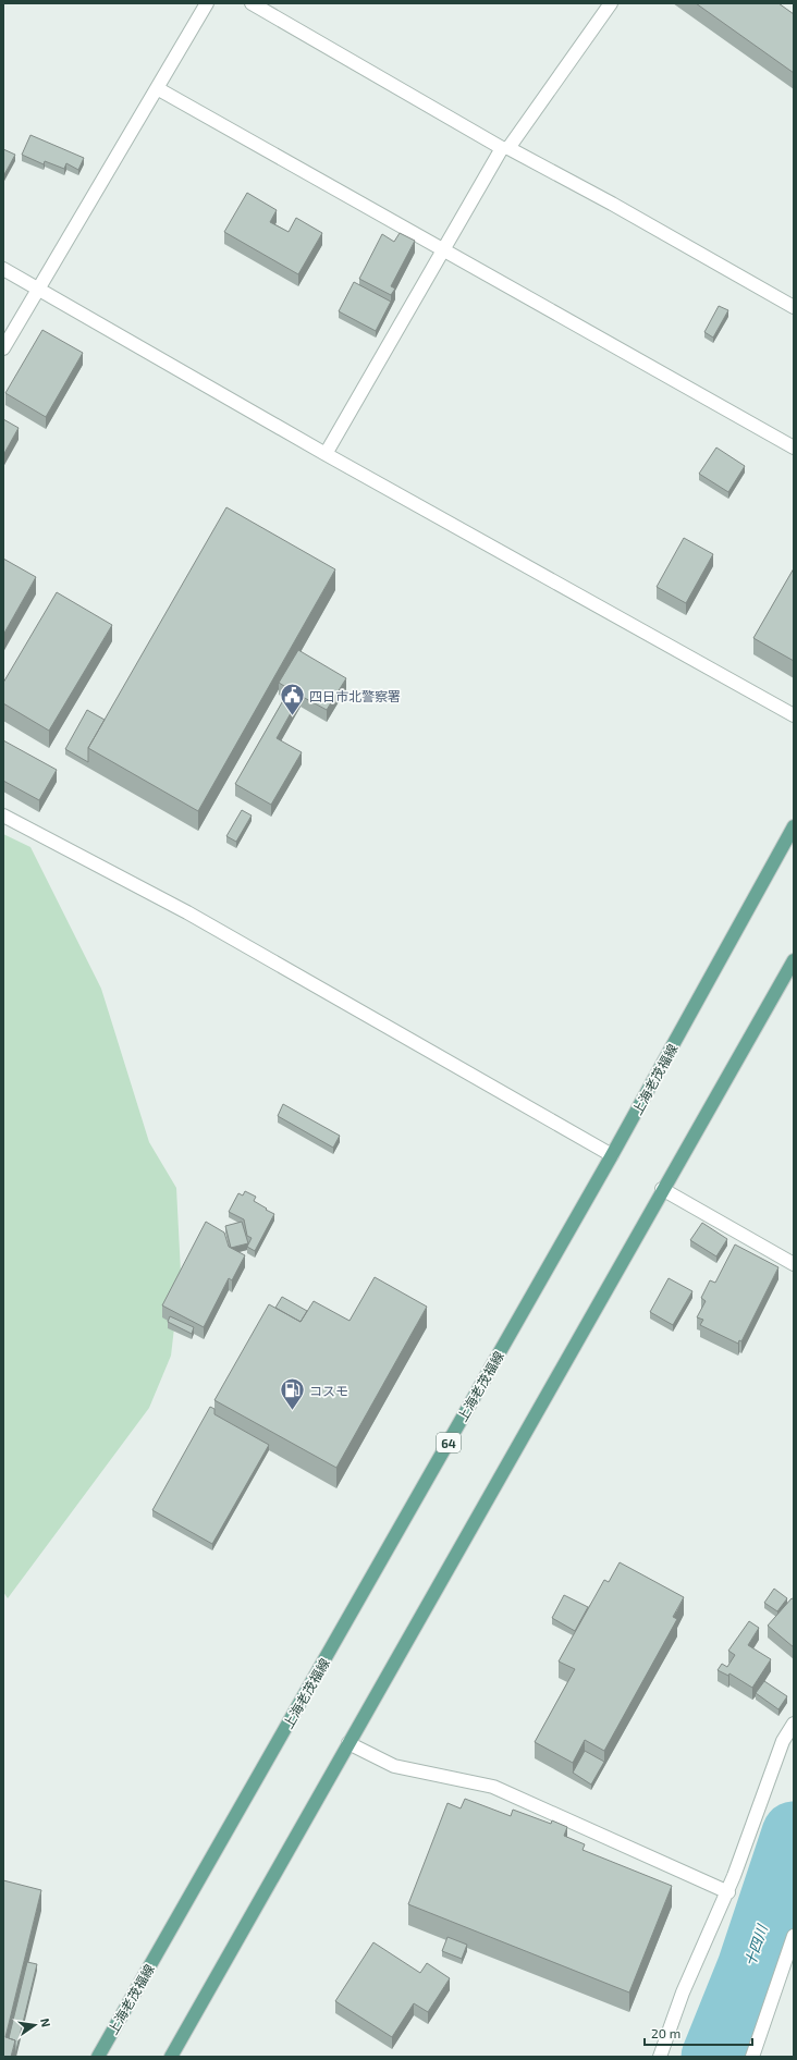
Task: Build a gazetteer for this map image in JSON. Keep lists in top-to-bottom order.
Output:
{
  "streets": {
    "main road": ["上海老茂福線", "64"]
  },
  "water": ["十四川"],
  "places": {
    "public building": ["四日市北警察署"],
    "fuel station": ["コスモ"]
  },
  "scale_bar": "20 m",
  "north": "right"
}
